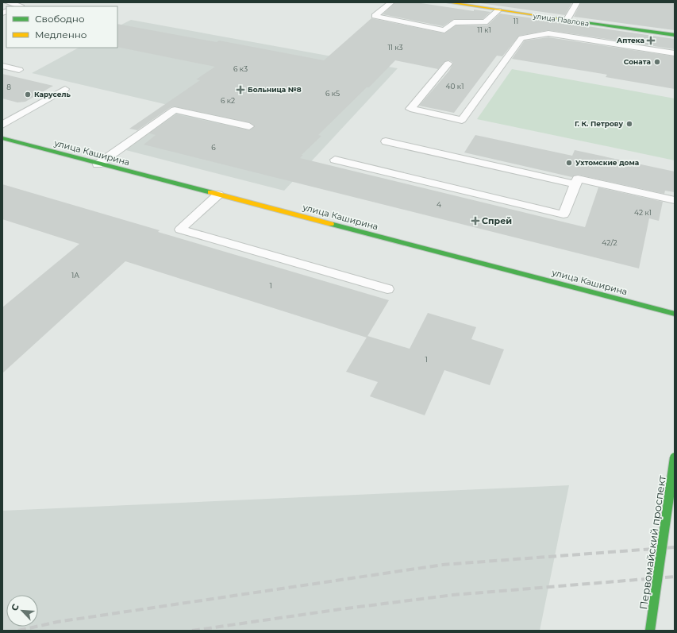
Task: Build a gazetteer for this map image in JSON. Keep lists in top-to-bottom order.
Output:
{
  "streets": {
    "main road": ["улица Павлова", "улица Каширина", "Первомайский проспект"]
  },
  "places": {
    "health": ["Аптека", "Больница №8", "Спрей"],
    "other": [
      "Соната",
      "Карусель",
      "Г. К. Петрову",
      "Ухтомские дома"
    ]
  },
  "house_numbers": [
    "11",
    "11 к1",
    "11 к3",
    "6 к3",
    "40 к1",
    "8",
    "6 к5",
    "6 к2",
    "6",
    "4",
    "42 к1",
    "42/2",
    "1А",
    "1",
    "1"
  ],
  "legend": ["Свободно", "Медленно"],
  "north": "top left"
}
